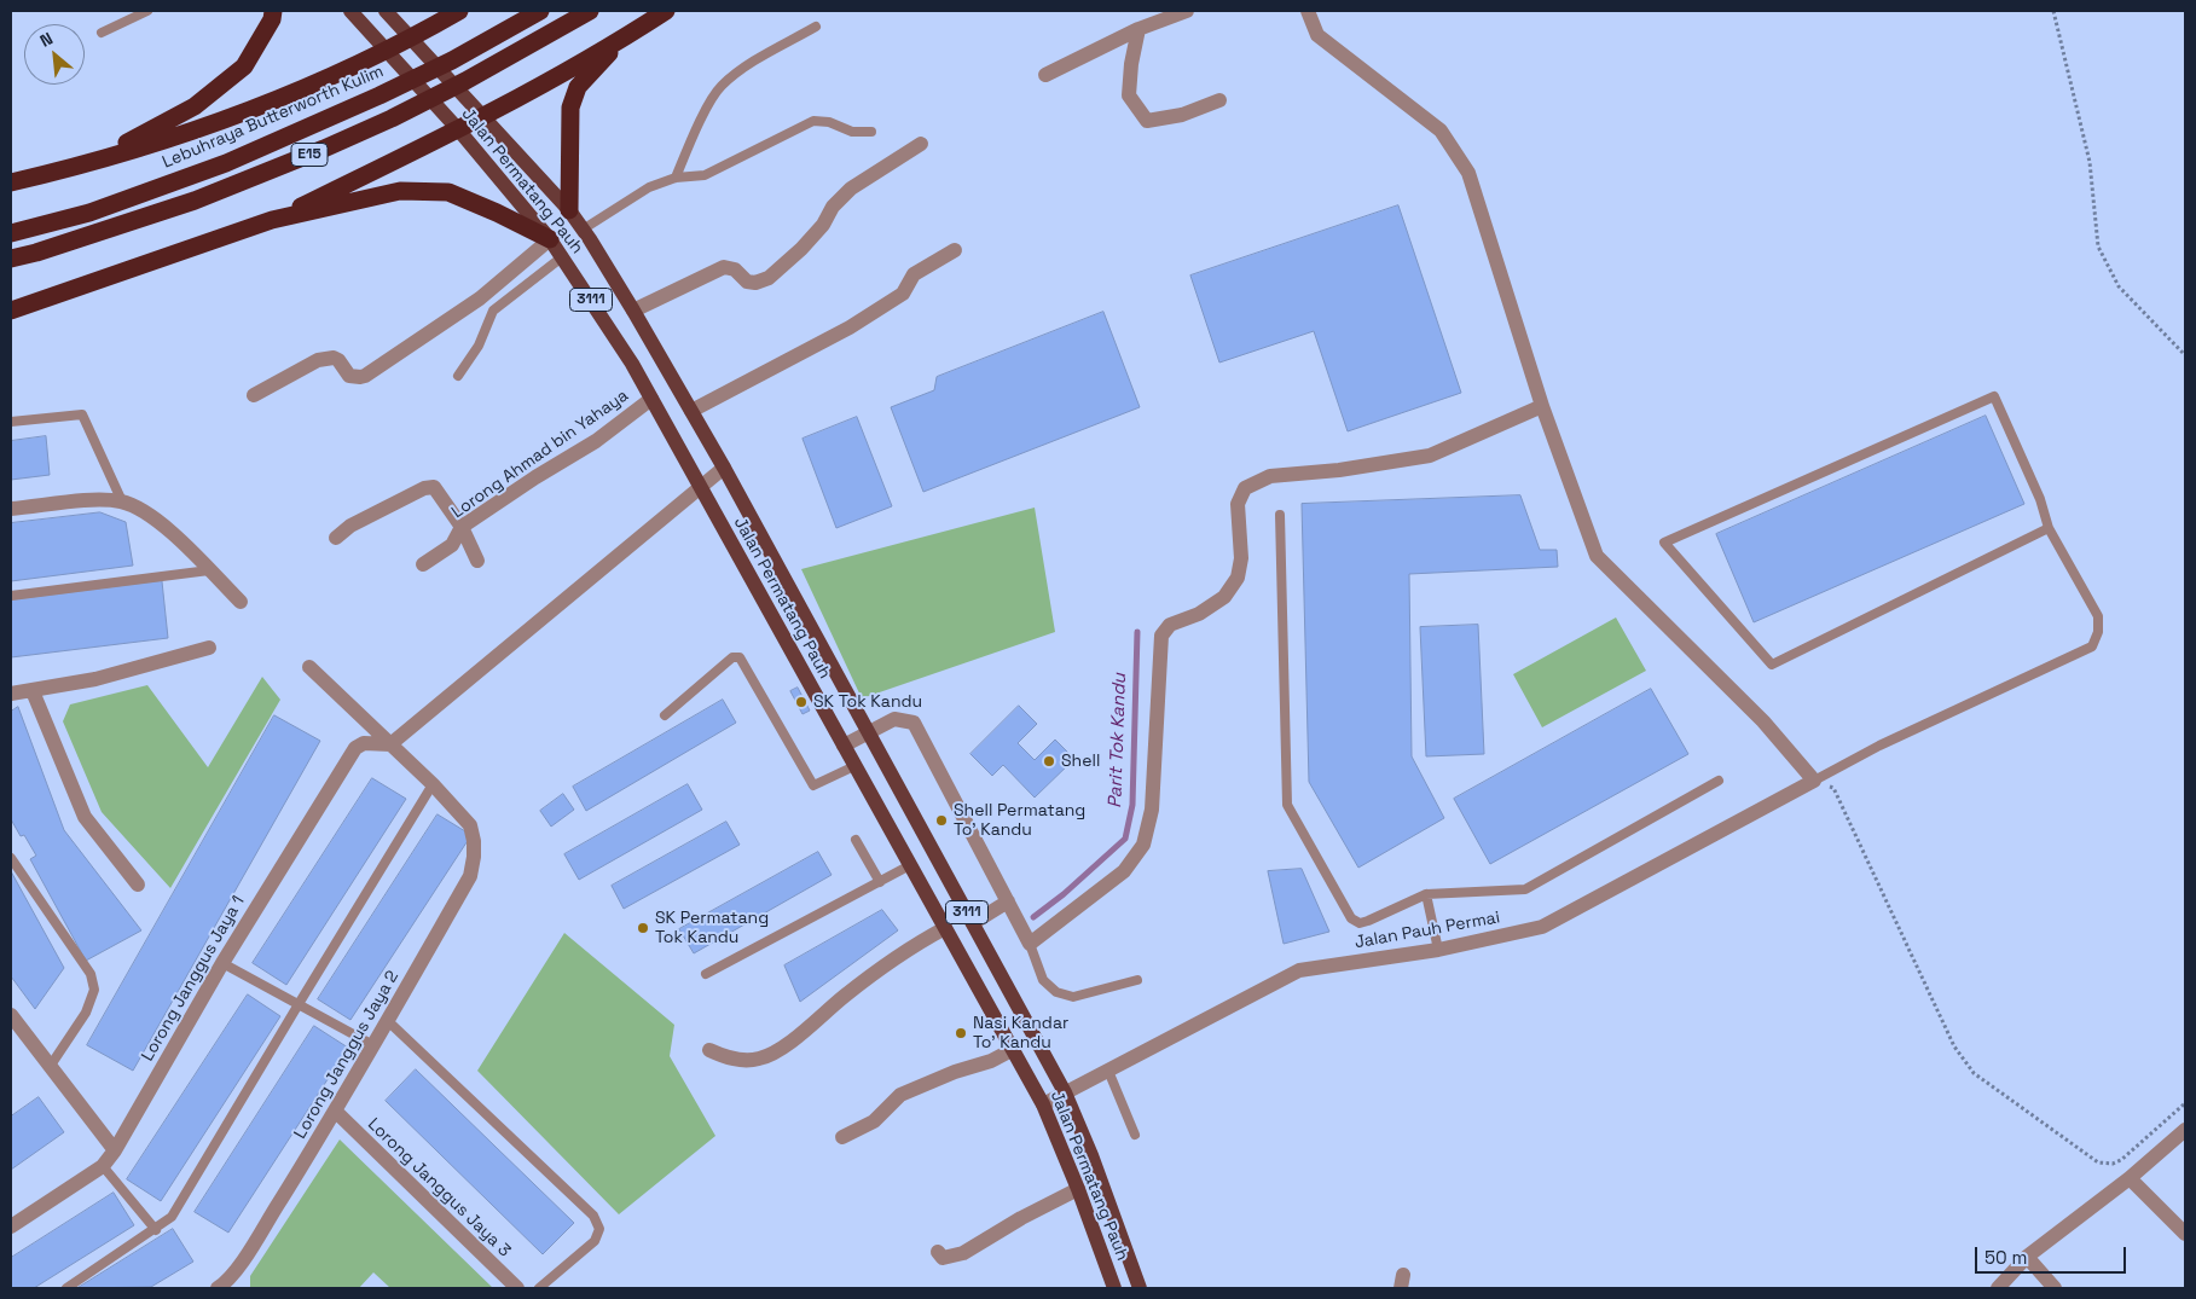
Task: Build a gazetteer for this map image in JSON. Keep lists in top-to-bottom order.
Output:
{
  "streets": {
    "highway": ["Lebuhraya Butterworth Kulim", "E15"],
    "main road": ["Jalan Permatang Pauh", "3111"],
    "street": [
      "Lorong Ahmad bin Yahaya",
      "Jalan Pauh Permai",
      "Lorong Janggus Jaya 1",
      "Lorong Janggus Jaya 2",
      "Lorong Janggus Jaya 3"
    ]
  },
  "crossings": [
    ["Jalan Permatang Pauh", "Lorong Ahmad bin Yahaya"],
    ["Jalan Permatang Pauh", "Jalan Pauh Permai"],
    ["Lorong Janggus Jaya 2", "Lorong Janggus Jaya 3"]
  ],
  "water": ["Parit Tok Kandu"],
  "places": [
    "SK Tok Kandu",
    "Shell",
    "Shell Permatang To' Kandu",
    "SK Permatang Tok Kandu",
    "Nasi Kandar To' Kandu"
  ],
  "scale_bar": "50 m",
  "north": "top left"
}
